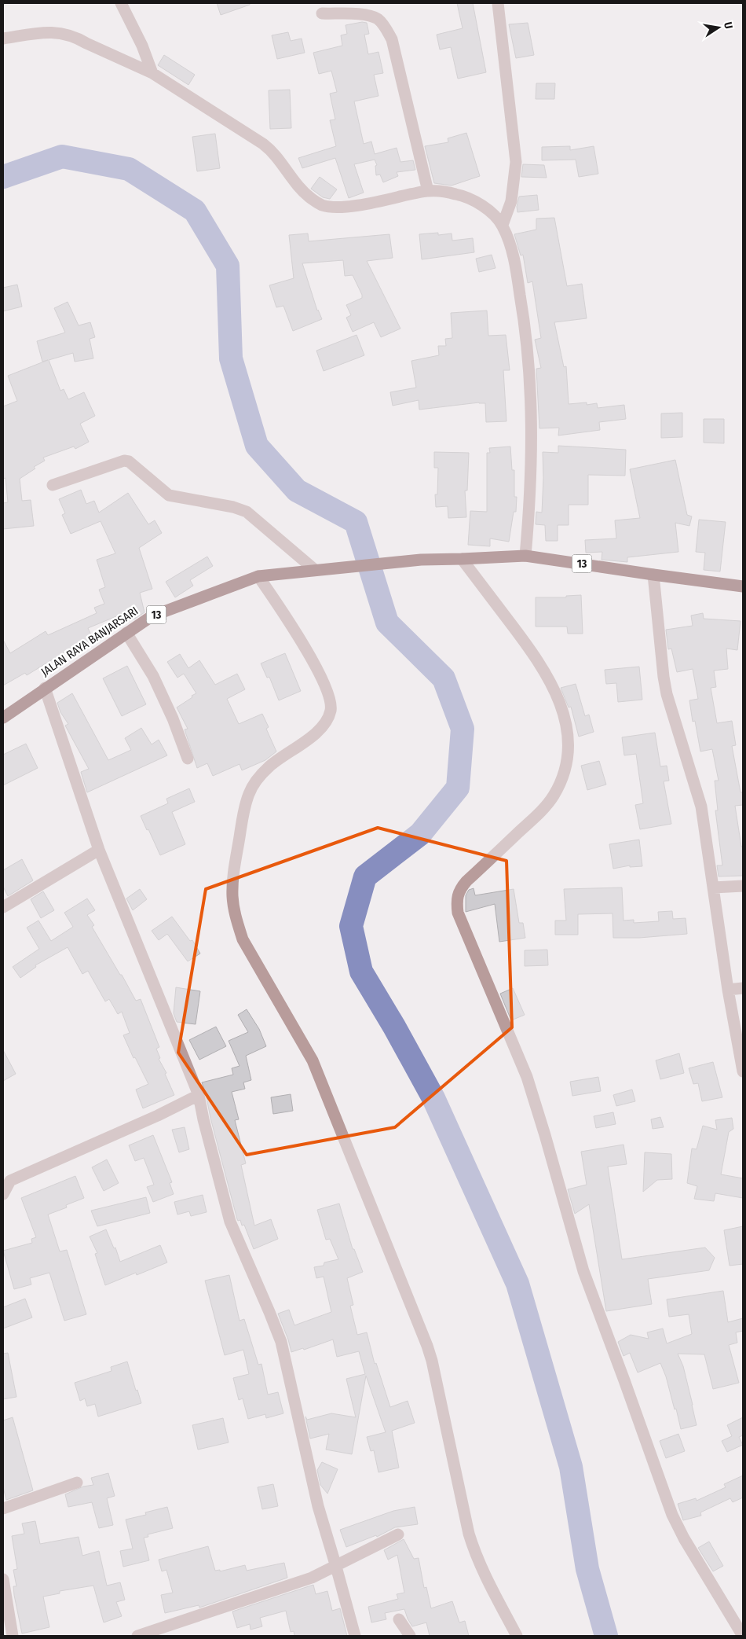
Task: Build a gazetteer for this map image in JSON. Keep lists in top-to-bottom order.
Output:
{
  "streets": {
    "highway": ["13", "JALAN RAYA BANJARSARI"]
  },
  "crossings": [
    ["13", "JALAN RAYA BANJARSARI"]
  ],
  "north": "right"
}
